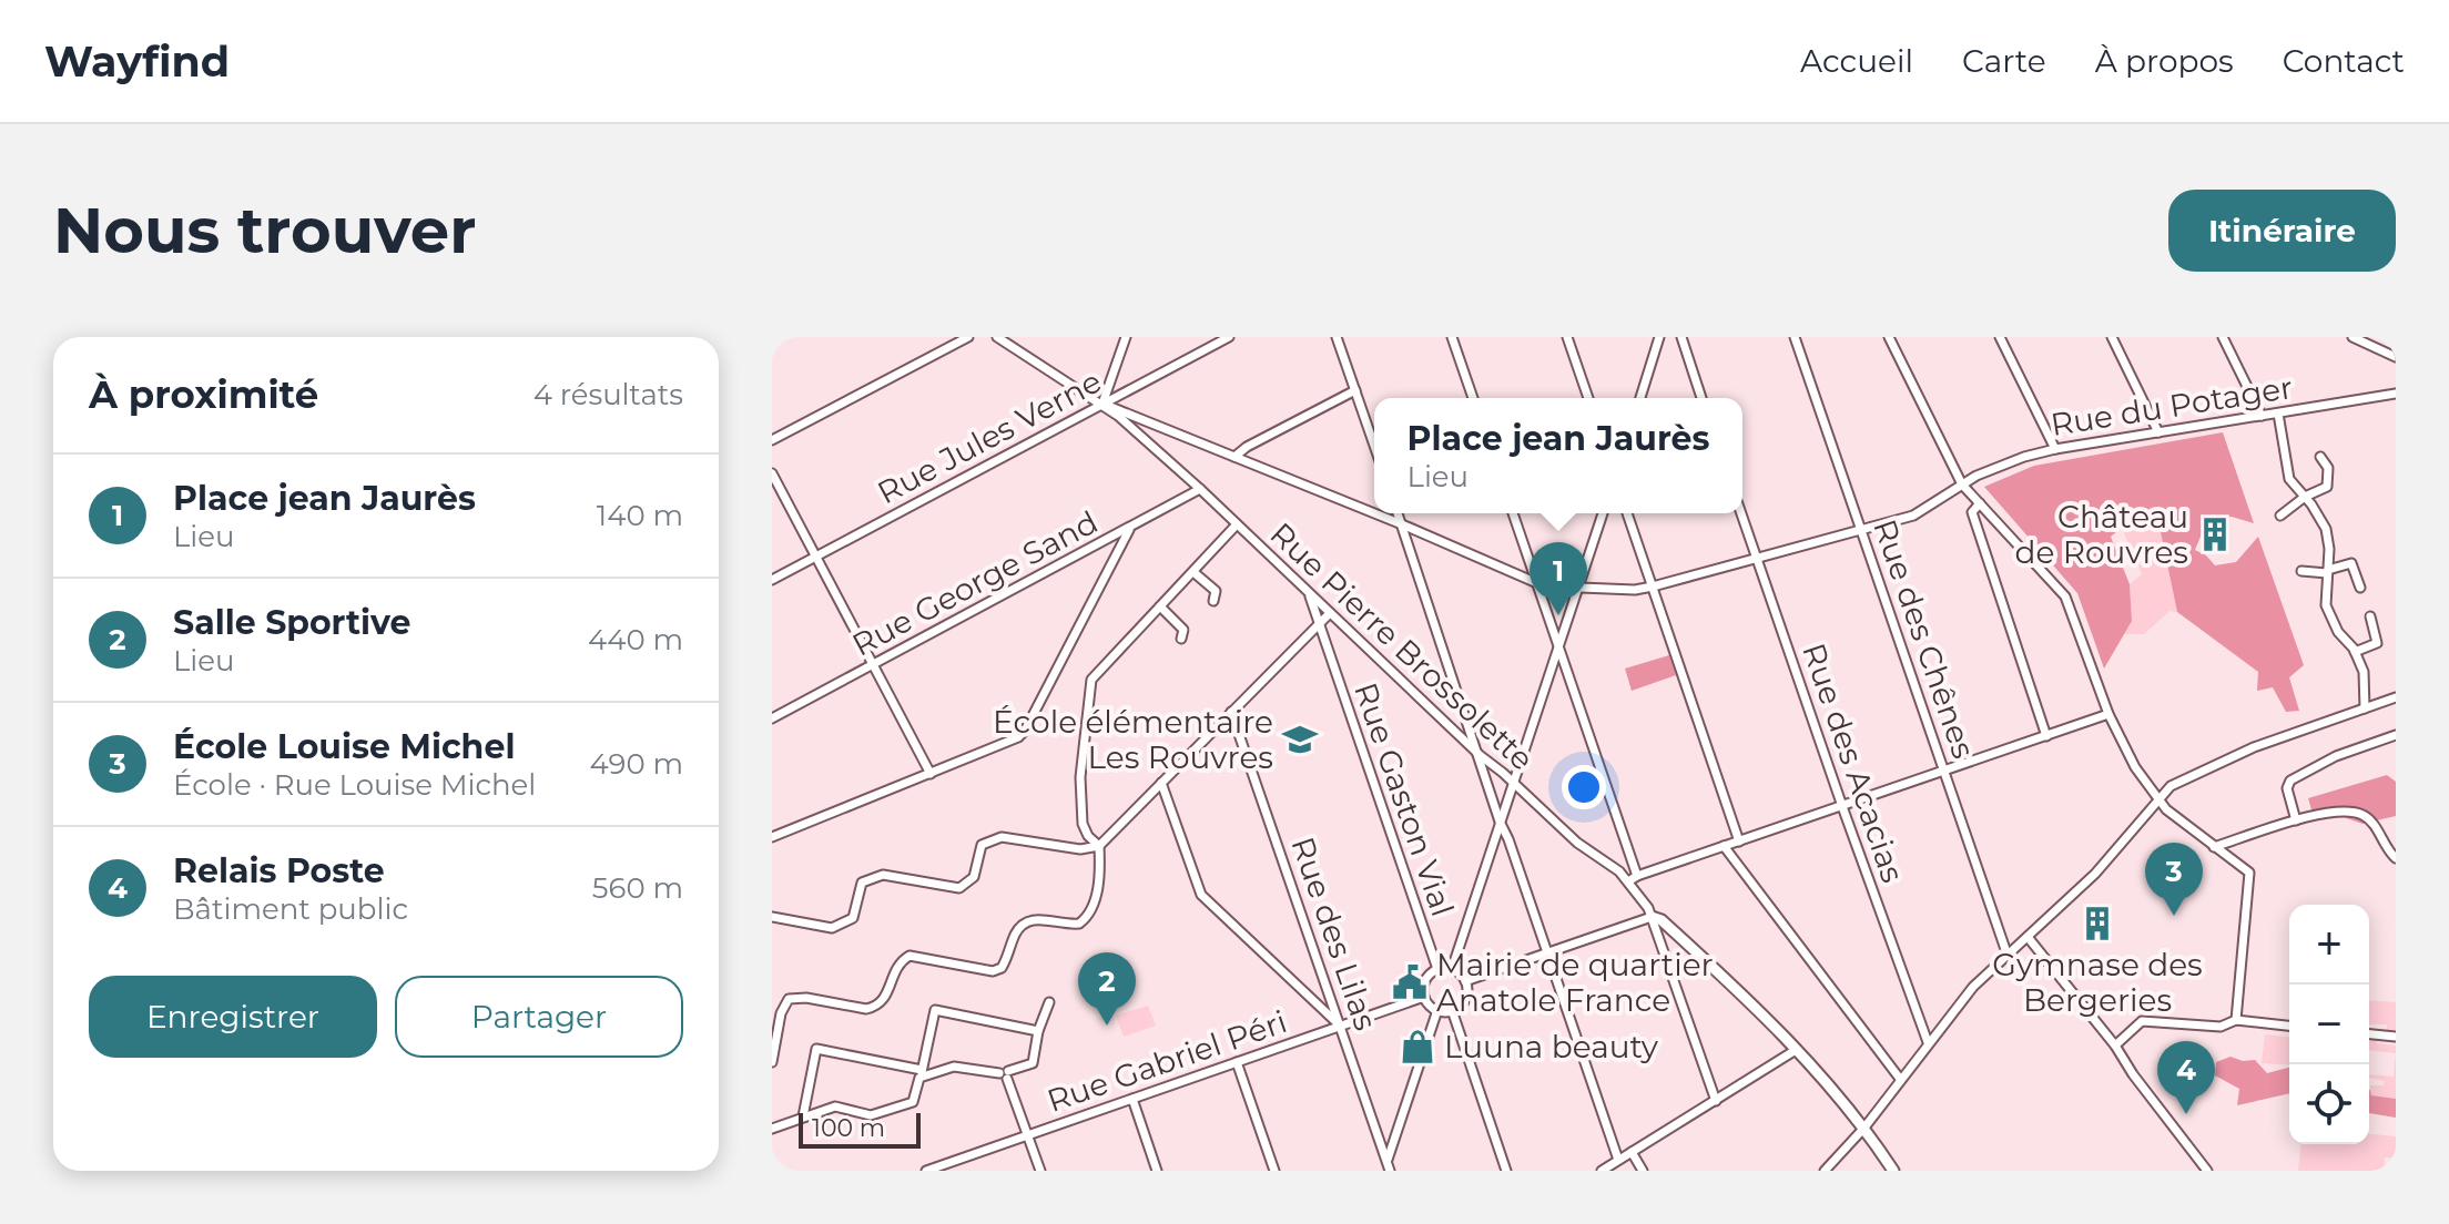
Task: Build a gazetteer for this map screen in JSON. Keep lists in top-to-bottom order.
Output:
{
  "streets": {
    "street": [
      "Rue du Potager",
      "Rue Jules Verne",
      "Rue George Sand",
      "Rue des Chênes",
      "Rue Pierre Brossolette",
      "Rue des Acacias",
      "Rue Gaston Vial",
      "Rue des Lilas",
      "Rue Gabriel Péri"
    ]
  },
  "crossings": [
    ["Rue du Potager", "Rue Jules Verne"],
    ["Rue du Potager", "Rue des Chênes"],
    ["Rue du Potager", "Rue Pierre Brossolette"],
    ["Rue du Potager", "Rue des Acacias"],
    ["Rue Jules Verne", "Rue Pierre Brossolette"],
    ["Rue George Sand", "Rue Pierre Brossolette"],
    ["Rue Pierre Brossolette", "Rue Gaston Vial"],
    ["Rue Gaston Vial", "Rue Gabriel Péri"],
    ["Rue des Lilas", "Rue Gabriel Péri"]
  ],
  "places": {
    "building": ["Château de Rouvres", "Gymnase des Bergeries"],
    "school or university": ["École élémentaire Les Rouvres"],
    "public building": ["Mairie de quartier Anatole France"],
    "shop": ["Luuna beauty"]
  },
  "scale_bar": "100 m",
  "page": {
    "header": "Wayfind",
    "nav": [
      "Accueil",
      "Carte",
      "À propos",
      "Contact"
    ],
    "buttons": [
      "Itinéraire",
      ["Enregistrer", "Partager"]
    ],
    "title": "Nous trouver",
    "heading": ["À proximité", "4 résultats"],
    "popup": ["Place jean Jaurès", "Lieu"],
    "list": [
      {
        "mark": "1",
        "name": "Place jean Jaurès",
        "note": "Lieu",
        "value": "140 m"
      },
      {
        "mark": "2",
        "name": "Salle Sportive",
        "note": "Lieu",
        "value": "440 m"
      },
      {
        "mark": "3",
        "name": "École Louise Michel",
        "note": "École · Rue Louise Michel",
        "value": "490 m"
      },
      {
        "mark": "4",
        "name": "Relais Poste",
        "note": "Bâtiment public",
        "value": "560 m"
      }
    ],
    "pins": [
      "1",
      "3",
      "2",
      "4"
    ],
    "map_buttons": ["+", "−"],
    "scale": "100 m"
  }
}
